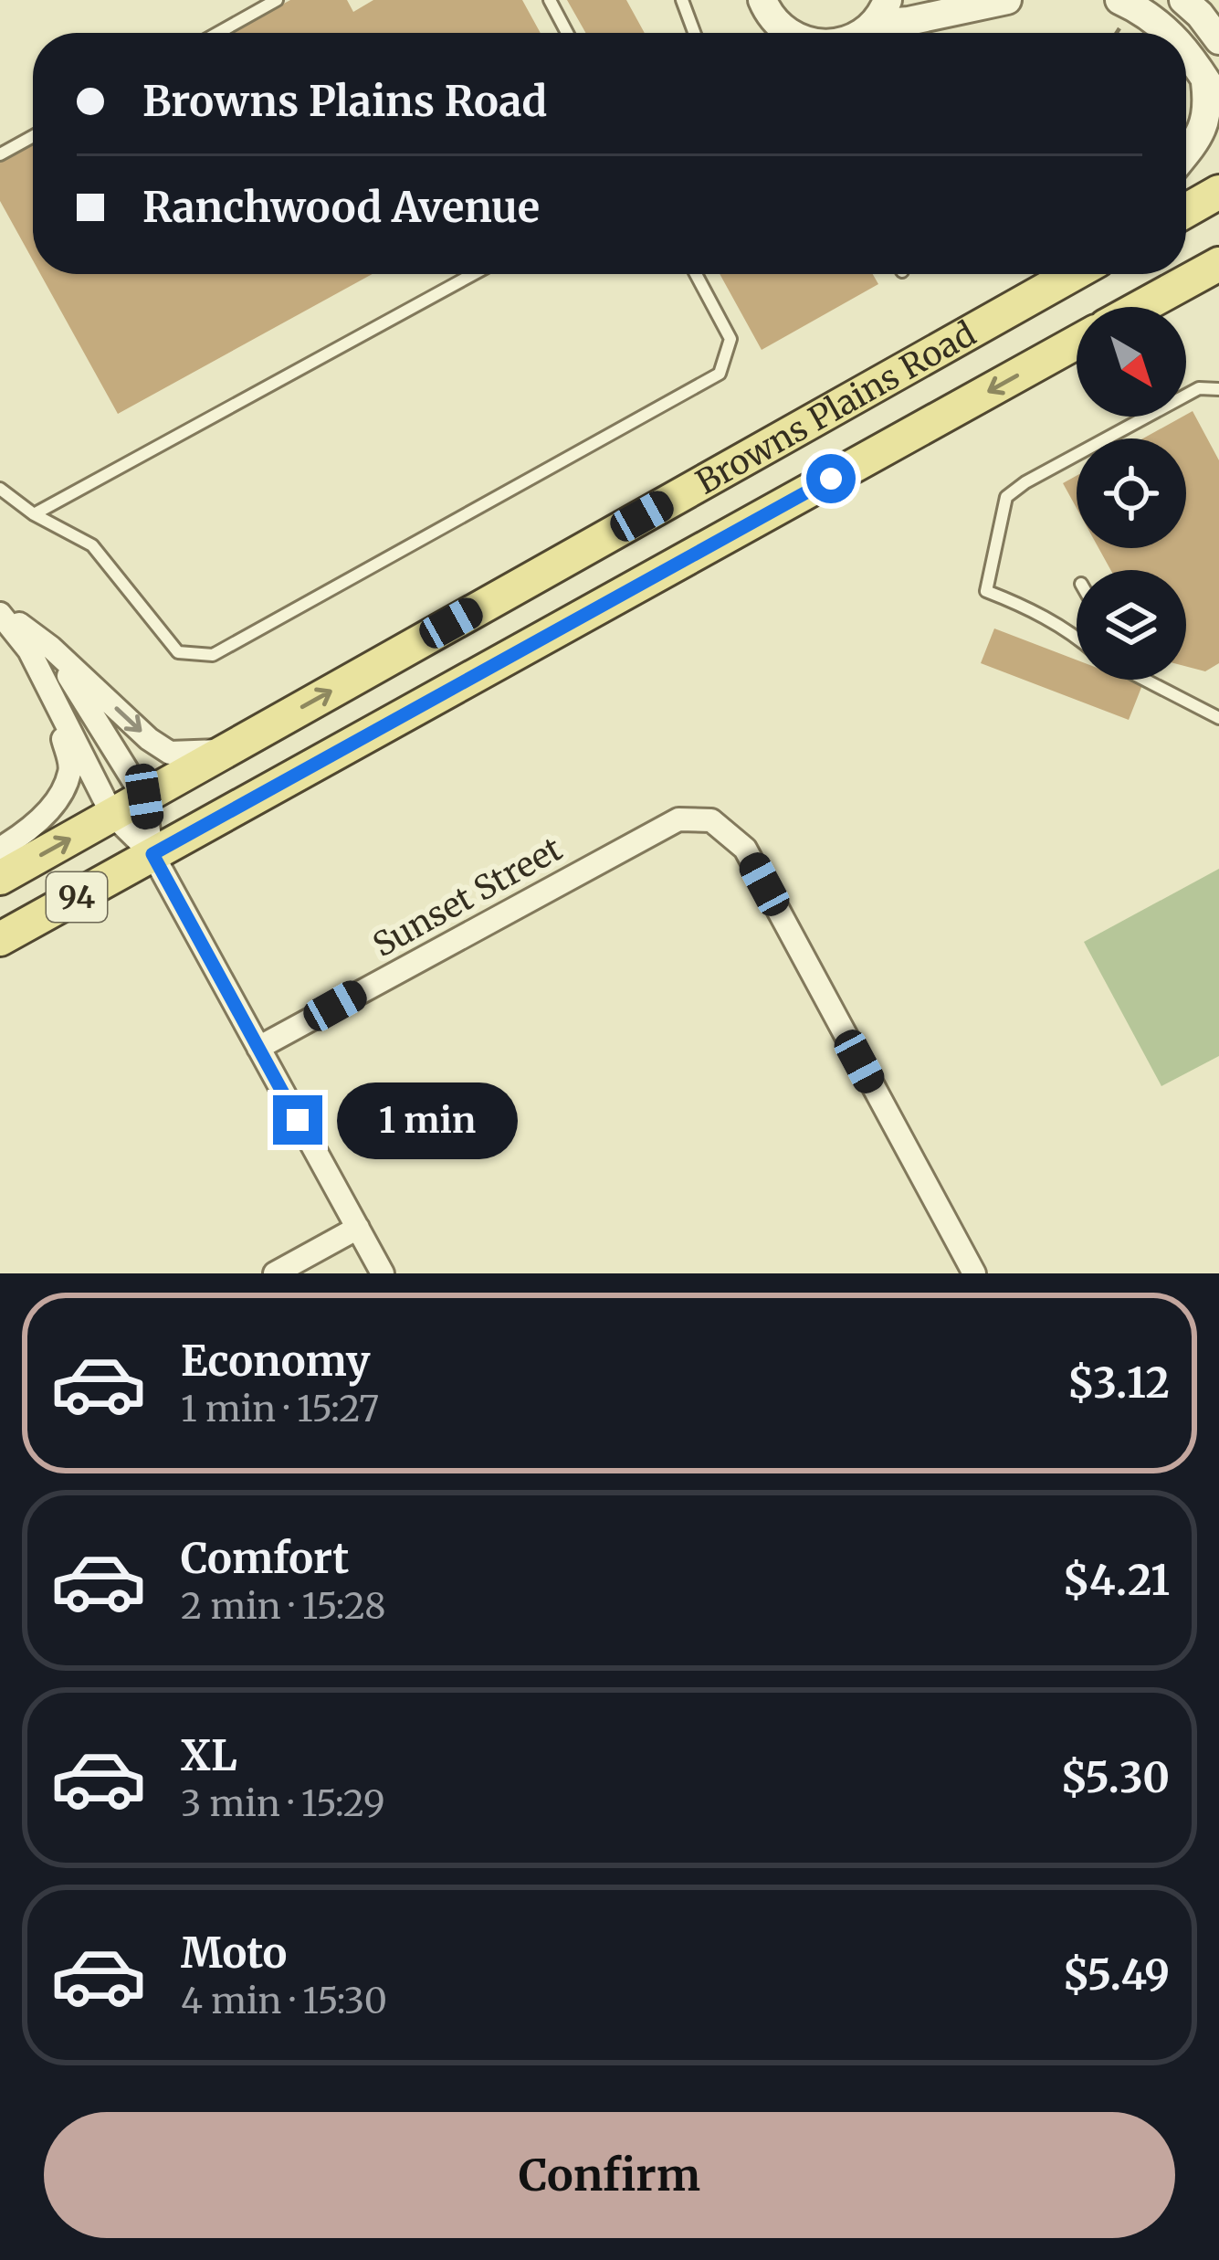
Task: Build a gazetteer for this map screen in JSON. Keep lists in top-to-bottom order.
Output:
{
  "streets": {
    "main road": ["Browns Plains Road", "94"],
    "street": ["Sunset Street"]
  },
  "north": "bottom right",
  "page": {
    "banner": ["Browns Plains Road", "Ranchwood Avenue"],
    "bubble": "1 min",
    "list": [
      {
        "name": "Economy",
        "note": "1 min · 15:27",
        "value": "$3.12"
      },
      {
        "name": "Comfort",
        "note": "2 min · 15:28",
        "value": "$4.21"
      },
      {
        "name": "XL",
        "note": "3 min · 15:29",
        "value": "$5.30"
      },
      {
        "name": "Moto",
        "note": "4 min · 15:30",
        "value": "$5.49"
      }
    ],
    "buttons": "Confirm"
  }
}
